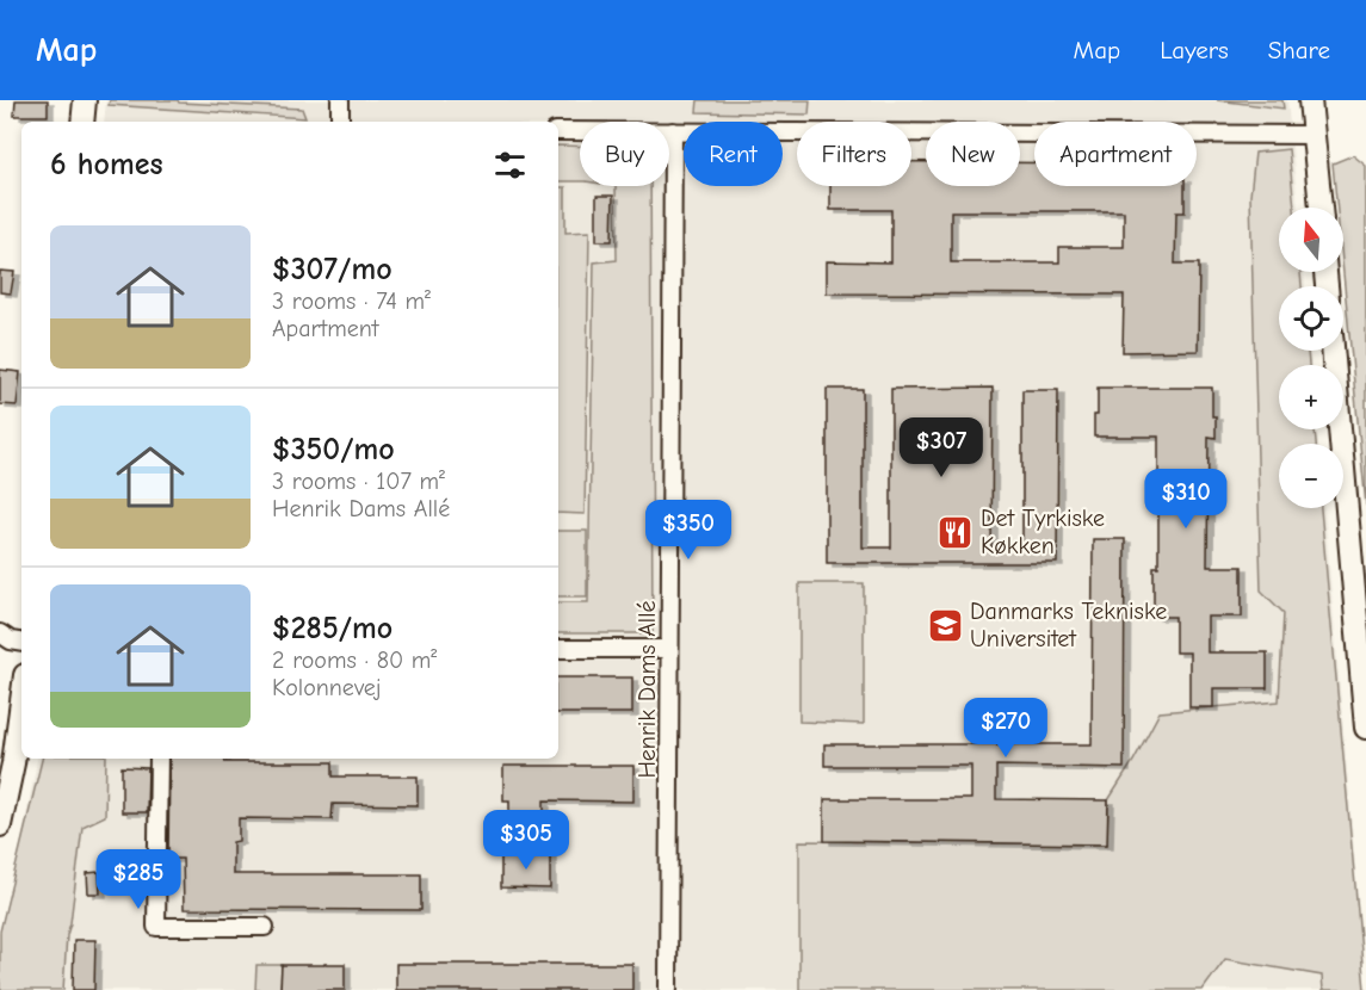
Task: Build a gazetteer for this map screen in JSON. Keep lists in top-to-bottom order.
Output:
{
  "streets": {
    "street": ["Henrik Dams Allé"]
  },
  "places": {
    "restaurant": ["Det Tyrkiske Køkken"],
    "school or university": ["Danmarks Tekniske Universitet"]
  },
  "north": "top",
  "page": {
    "header": "Map",
    "nav": ["Map", "Layers", "Share"],
    "chip": [
      "Buy",
      "Rent",
      "Filters",
      "New",
      "Apartment"
    ],
    "heading": "6 homes",
    "map_buttons": ["+", "−"],
    "list": [
      {
        "name": "$307/mo",
        "note": "3 rooms · 74 m² · Apartment"
      },
      {
        "name": "$350/mo",
        "note": "3 rooms · 107 m² · Henrik Dams Allé"
      },
      {
        "name": "$285/mo",
        "note": "2 rooms · 80 m² · Kolonnevej"
      }
    ],
    "price": [
      "$307",
      "$310",
      "$350",
      "$270",
      "$305",
      "$285"
    ]
  }
}
